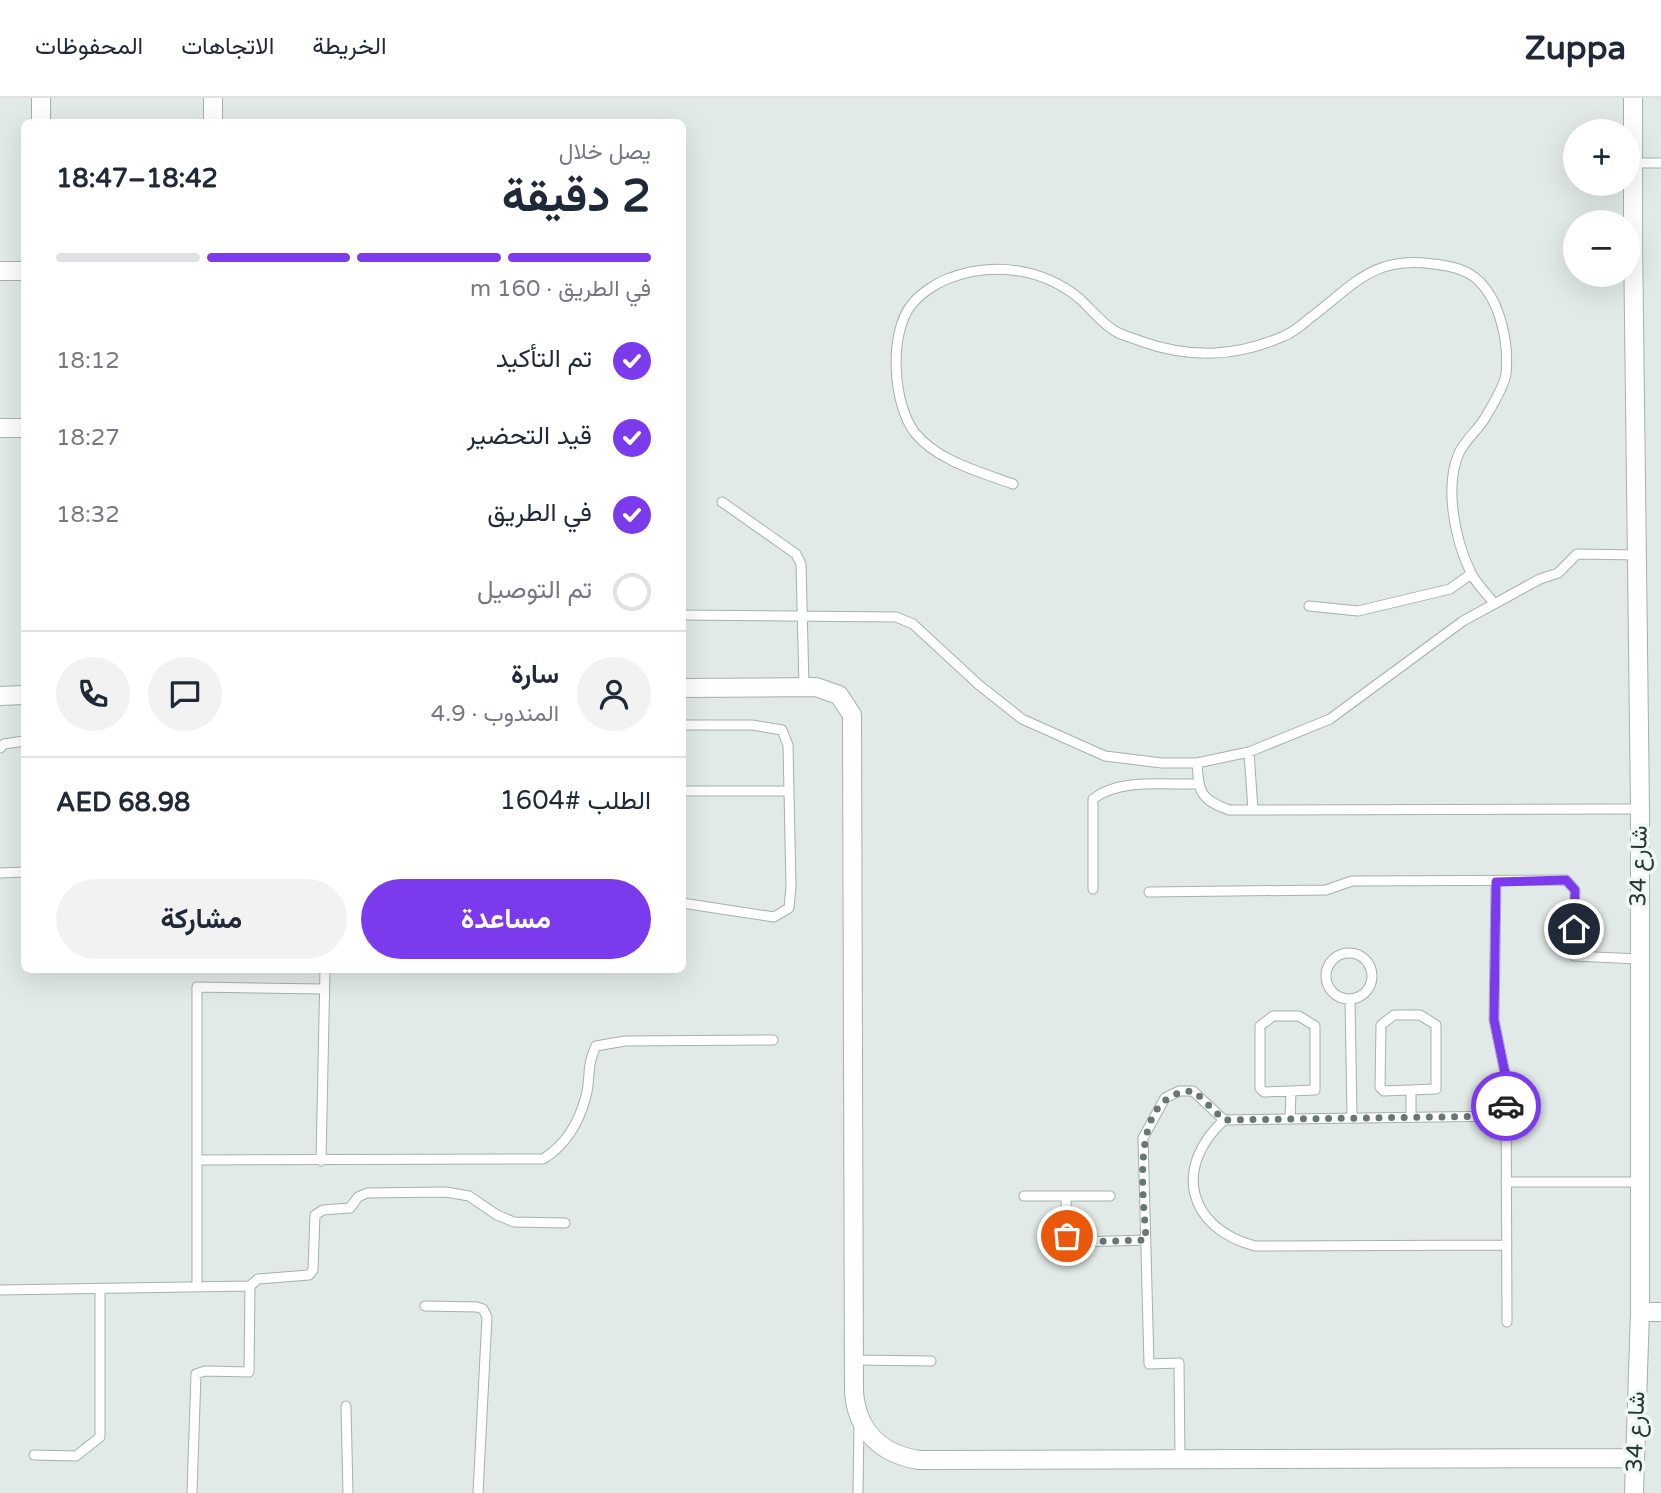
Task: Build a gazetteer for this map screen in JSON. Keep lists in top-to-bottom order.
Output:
{
  "streets": {
    "street": ["شارع 34"]
  },
  "page": {
    "header": "Zuppa",
    "nav": ["الخريطة", "الاتجاهات", "المحفوظات"],
    "map_buttons": ["+", "−"],
    "heading": ["2 دقيقة", "يصل خلال", "18:42–18:47"],
    "panel": [
      "سارة",
      "المندوب · 4.9",
      "الطلب #1604",
      "AED 68.98"
    ],
    "bar": "في الطريق · 160 m",
    "list": [
      ["تم التأكيد", "18:12"],
      ["قيد التحضير", "18:27"],
      ["في الطريق", "18:32"],
      "تم التوصيل"
    ],
    "buttons": ["مساعدة", "مشاركة"]
  }
}
